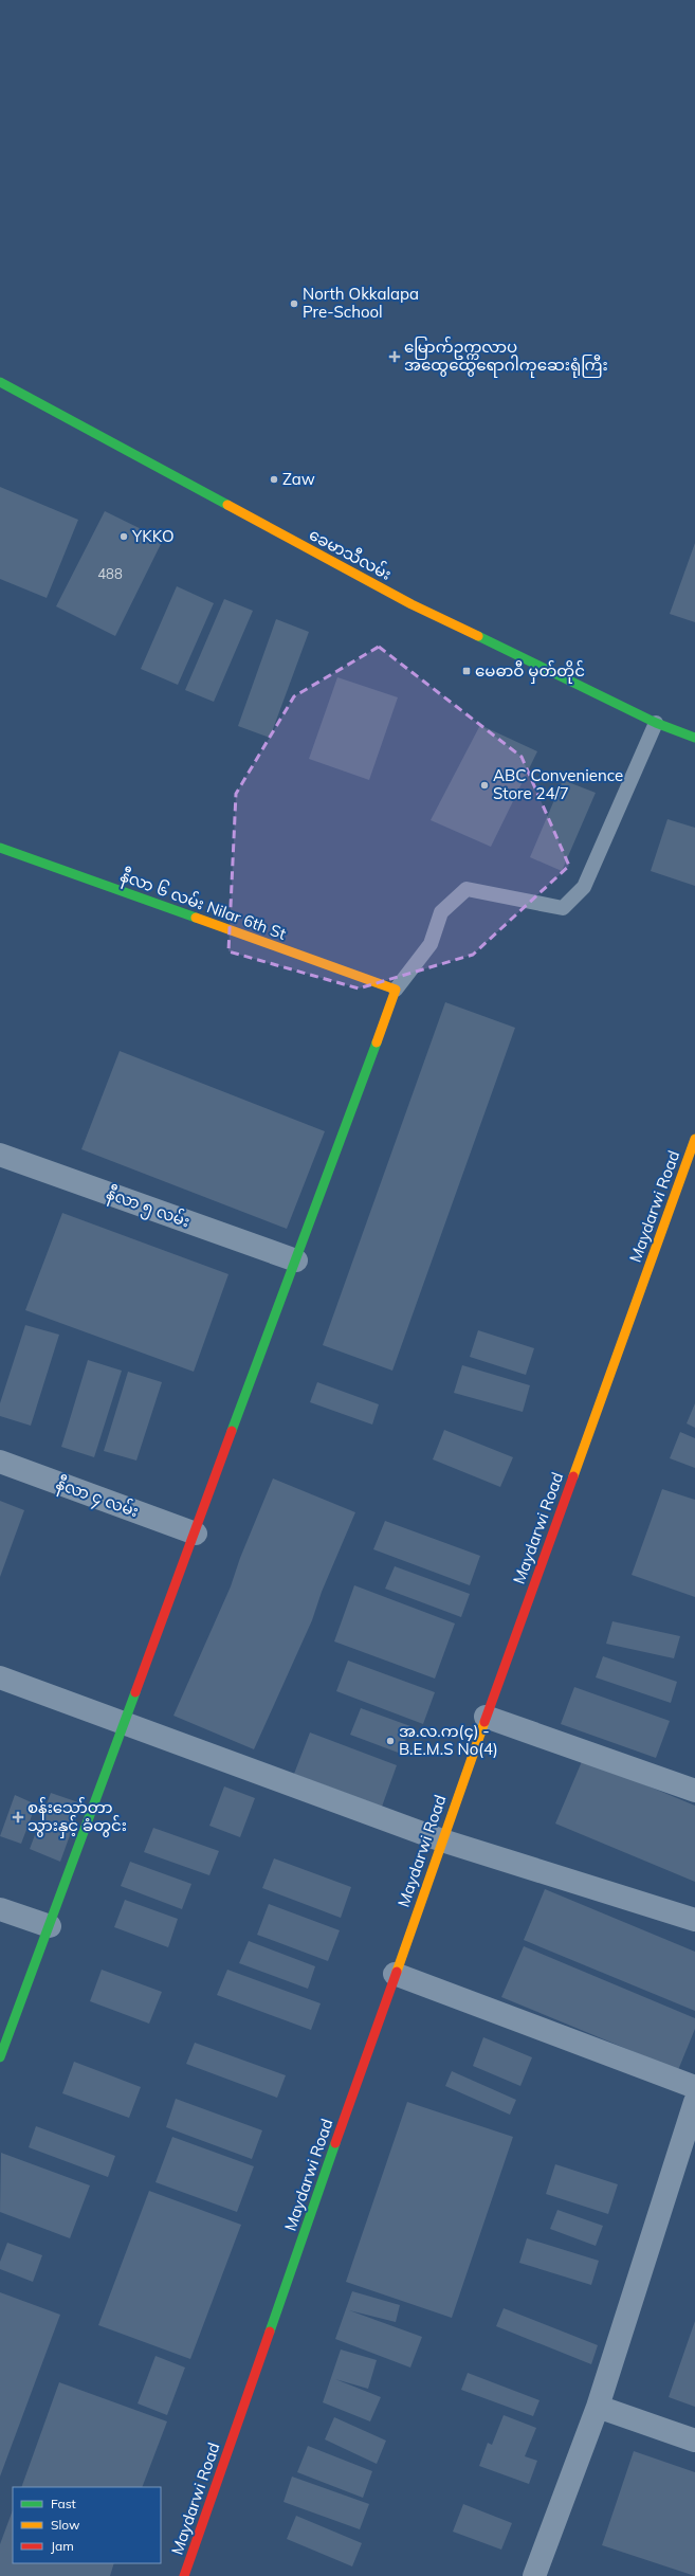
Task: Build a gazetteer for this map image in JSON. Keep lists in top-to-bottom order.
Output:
{
  "streets": {
    "street": [
      "ခေမာသီလမ်း",
      "နီလာ ၆ လမ်း Nilar 6th St",
      "Maydarwi Road",
      "နီလာ ၅ လမ်း",
      "နီလာ ၄ လမ်း"
    ]
  },
  "places": {
    "other": [
      "North Okkalapa Pre-School",
      "Zaw",
      "YKKO",
      "ABC Convenience Store 24/7",
      "အ.လ.က(၄) - B.E.M.S No(4)"
    ],
    "health": ["မြောက်ဥက္ကလာပ အထွေထွေရောဂါကုဆေးရုံကြီး", "စန်းသော်တာ သွားနှင့် ခံတွင်း"],
    "transit": ["မေဓာဝီ မှတ်တိုင်"]
  },
  "house_numbers": ["488"],
  "legend": ["Fast", "Slow", "Jam"]
}
